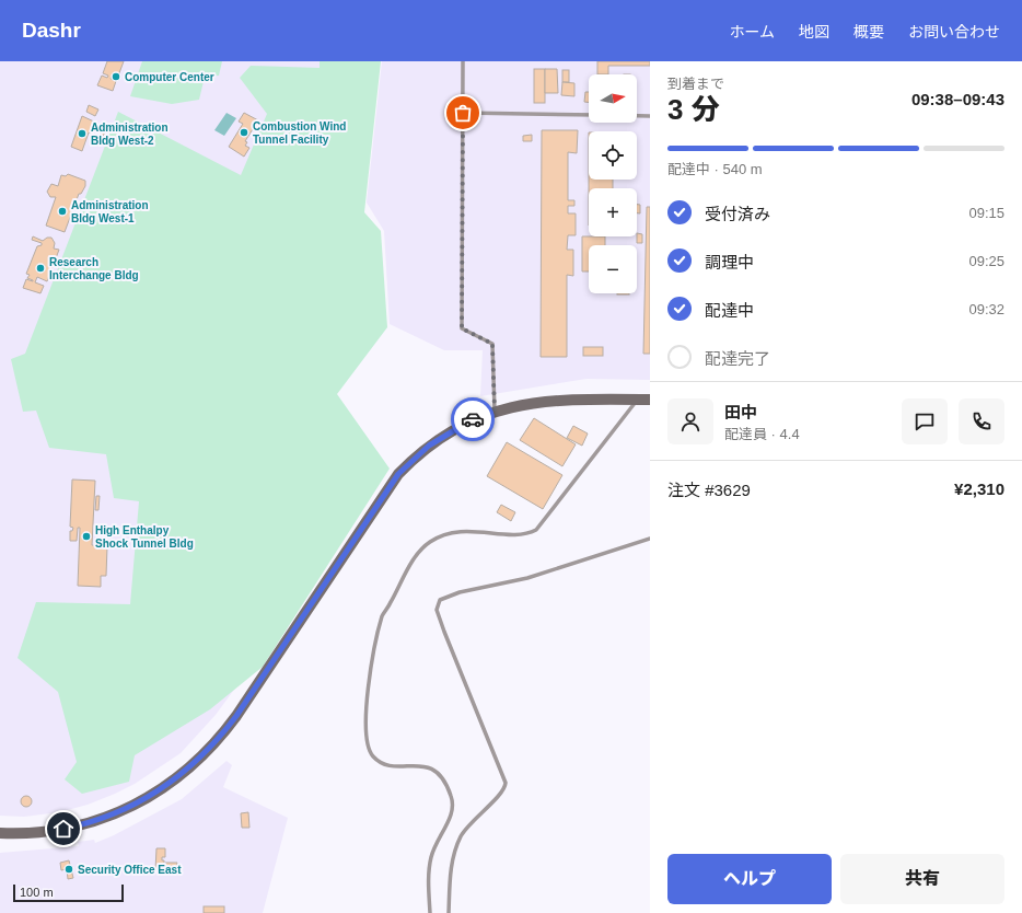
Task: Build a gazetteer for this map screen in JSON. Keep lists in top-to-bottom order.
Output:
{
  "places": [
    "Computer Center",
    "Combustion Wind Tunnel Facility",
    "Administration Bldg West-2",
    "Administration Bldg West-1",
    "Research Interchange Bldg",
    "High Enthalpy Shock Tunnel Bldg",
    "Security Office East"
  ],
  "scale_bar": "100 m",
  "north": "right",
  "page": {
    "header": "Dashr",
    "nav": [
      "ホーム",
      "地図",
      "概要",
      "お問い合わせ"
    ],
    "heading": ["3 分", "到着まで", "09:38–09:43"],
    "panel": [
      "田中",
      "配達員 · 4.4",
      "注文 #3629",
      "¥2,310"
    ],
    "map_buttons": ["+", "−"],
    "bar": "配達中 · 540 m",
    "list": [
      ["受付済み", "09:15"],
      ["調理中", "09:25"],
      ["配達中", "09:32"],
      "配達完了"
    ],
    "buttons": ["ヘルプ", "共有"],
    "scale": "100 m"
  }
}
